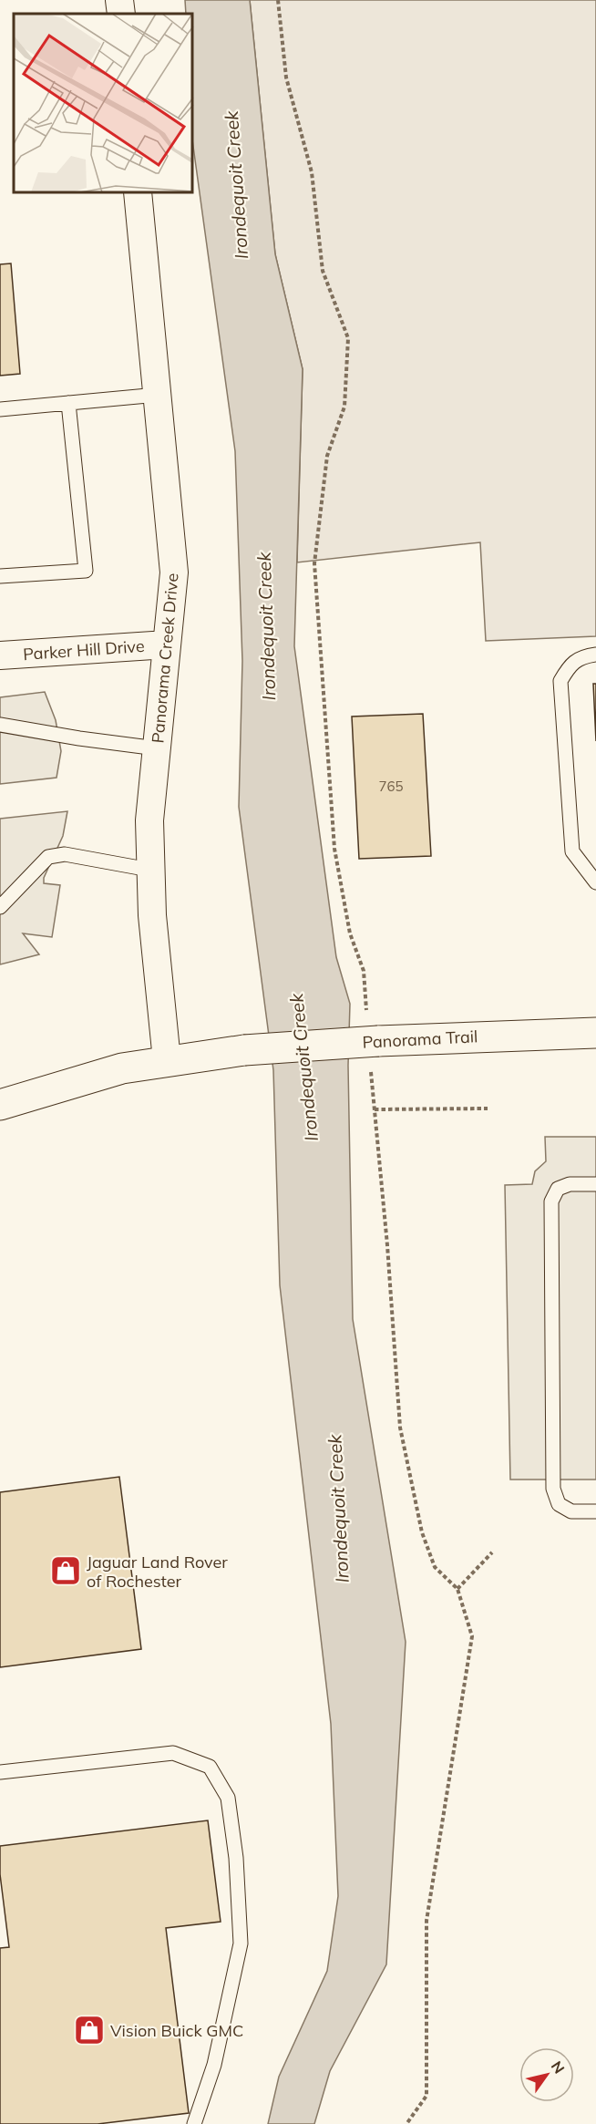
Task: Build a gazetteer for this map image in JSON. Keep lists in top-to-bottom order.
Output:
{
  "streets": {
    "main road": ["Panorama Trail"],
    "street": ["Parker Hill Drive", "Panorama Creek Drive"]
  },
  "crossings": [
    ["Parker Hill Drive", "Panorama Creek Drive"],
    ["Panorama Creek Drive", "Panorama Trail"]
  ],
  "water": ["Irondequoit Creek"],
  "places": {
    "shop": ["Jaguar Land Rover of Rochester", "Vision Buick GMC"]
  },
  "house_numbers": ["765"],
  "north": "top right"
}
